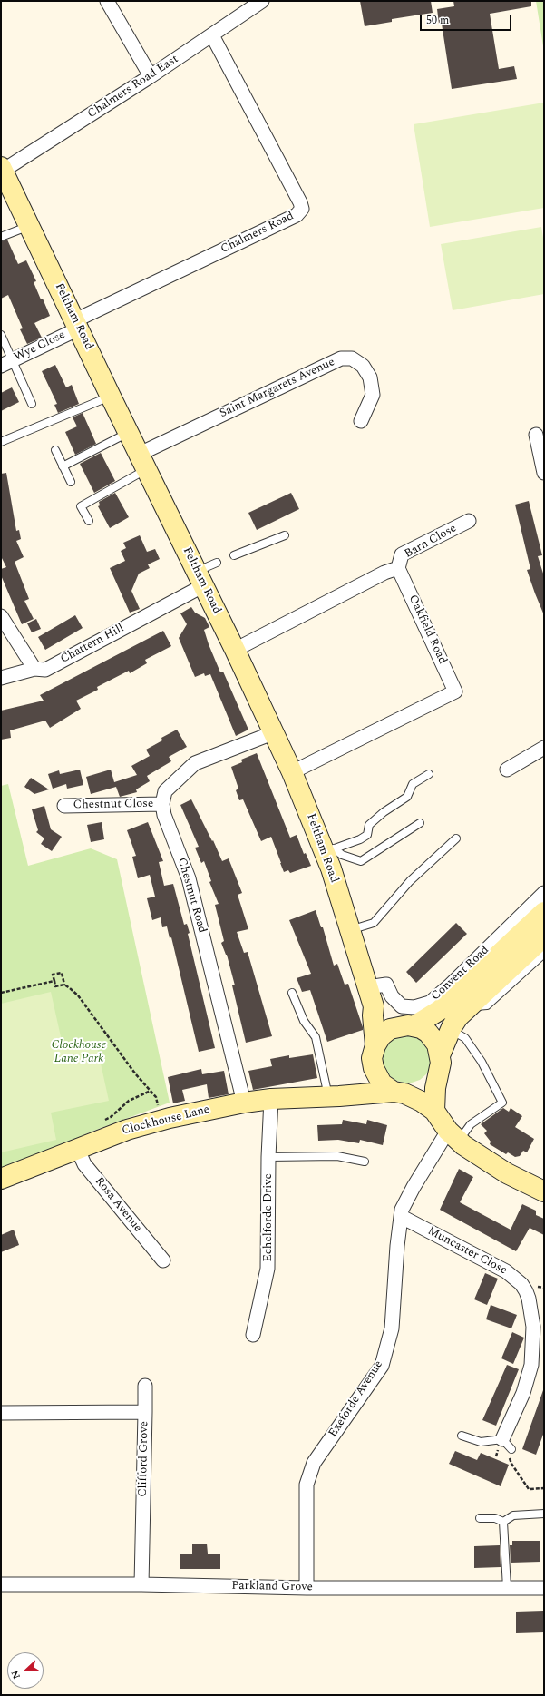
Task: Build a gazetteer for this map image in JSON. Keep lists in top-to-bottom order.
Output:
{
  "streets": {
    "main road": ["Feltham Road", "Convent Road", "Clockhouse Lane"],
    "street": [
      "Chalmers Road East",
      "Chalmers Road",
      "Wye Close",
      "Saint Margarets Avenue",
      "Barn Close",
      "Oakfield Road",
      "Chattern Hill",
      "Chestnut Close",
      "Chestnut Road",
      "Rosa Avenue",
      "Echelforde Drive",
      "Muncaster Close",
      "Exeforde Avenue",
      "Clifford Grove",
      "Parkland Grove"
    ]
  },
  "crossings": [
    ["Chalmers Road East", "Chalmers Road"],
    ["Chalmers Road East", "Feltham Road"],
    ["Chalmers Road", "Feltham Road"],
    ["Chalmers Road", "Wye Close"],
    ["Feltham Road", "Wye Close"],
    ["Feltham Road", "Saint Margarets Avenue"],
    ["Feltham Road", "Oakfield Road"],
    ["Feltham Road", "Chattern Hill"],
    ["Feltham Road", "Convent Road"],
    ["Feltham Road", "Clockhouse Lane"],
    ["Barn Close", "Oakfield Road"],
    ["Chestnut Close", "Chestnut Road"],
    ["Chestnut Road", "Clockhouse Lane"],
    ["Convent Road", "Clockhouse Lane"],
    ["Clockhouse Lane", "Rosa Avenue"],
    ["Clockhouse Lane", "Echelforde Drive"],
    ["Muncaster Close", "Exeforde Avenue"],
    ["Exeforde Avenue", "Parkland Grove"],
    ["Clifford Grove", "Parkland Grove"]
  ],
  "parks": ["Clockhouse Lane Park"],
  "scale_bar": "50 m",
  "north": "left"
}
